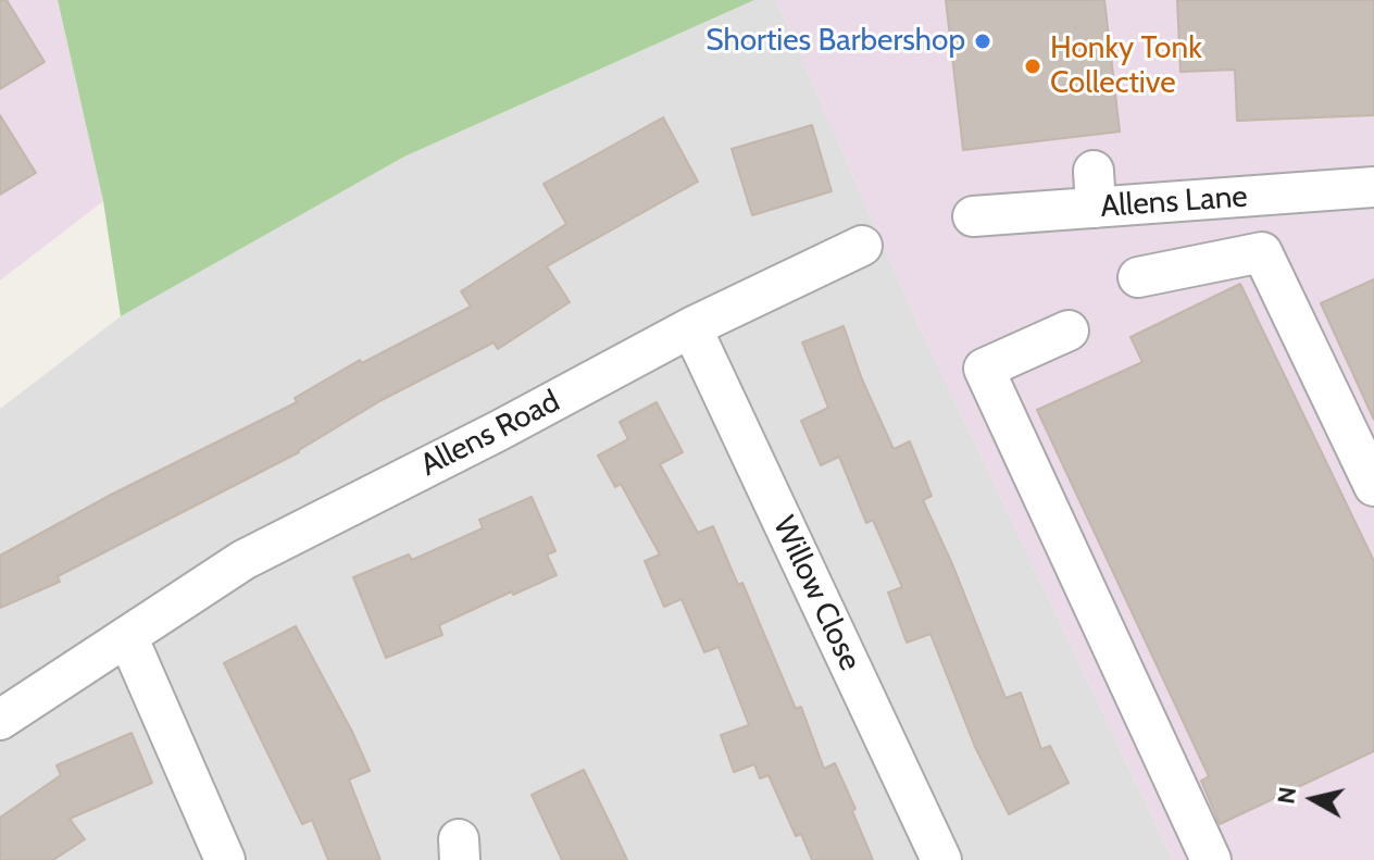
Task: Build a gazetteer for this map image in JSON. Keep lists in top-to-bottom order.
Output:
{
  "streets": {
    "street": ["Allens Lane", "Allens Road", "Willow Close"]
  },
  "crossings": [
    ["Allens Road", "Willow Close"]
  ],
  "places": ["Shorties Barbershop", "Honky Tonk Collective"],
  "north": "left"
}
